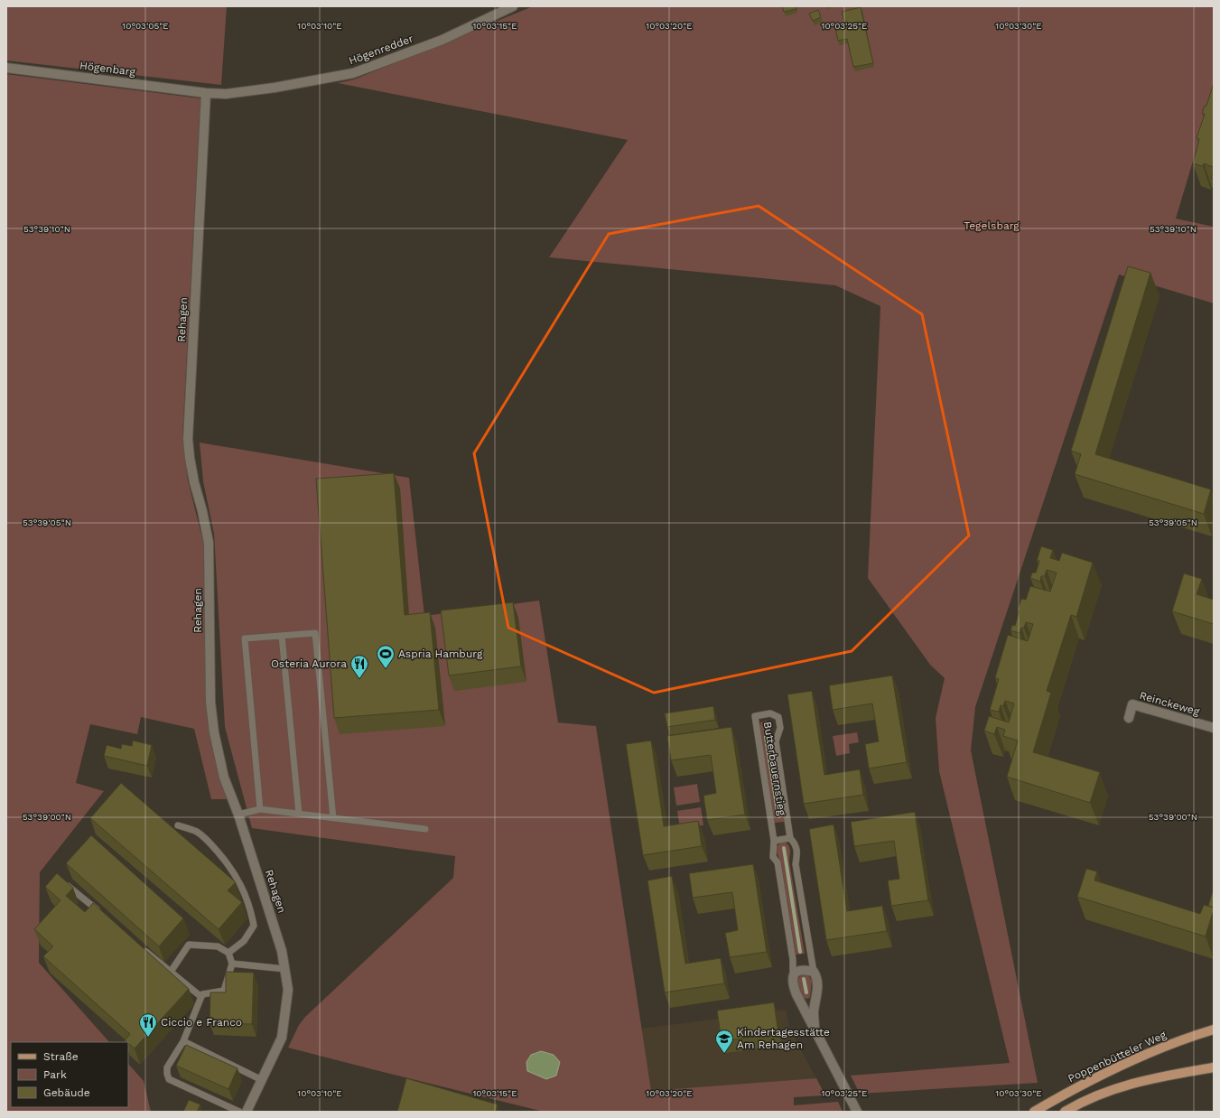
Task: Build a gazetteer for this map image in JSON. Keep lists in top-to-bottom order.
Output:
{
  "streets": {
    "main road": ["Poppenbütteler Weg"],
    "street": [
      "Högenredder",
      "Högenbarg",
      "Rehagen",
      "Reinckeweg",
      "Butterbauernstieg"
    ]
  },
  "crossings": [
    ["Högenredder", "Högenbarg"],
    ["Högenredder", "Rehagen"],
    ["Högenbarg", "Rehagen"]
  ],
  "parks": ["Tegelsbarg"],
  "places": {
    "sports": ["Aspria Hamburg"],
    "restaurant": ["Osteria Aurora", "Ciccio e Franco"],
    "school or university": ["Kindertagesstätte Am Rehagen"]
  },
  "legend": ["Straße", "Park", "Gebäude"],
  "coordinates": [
    "10°03'05\"E",
    "10°03'10\"E",
    "10°03'15\"E",
    "10°03'20\"E",
    "10°03'25\"E",
    "10°03'30\"E",
    "53°39'10\"N",
    "53°39'05\"N",
    "53°39'00\"N"
  ]
}
